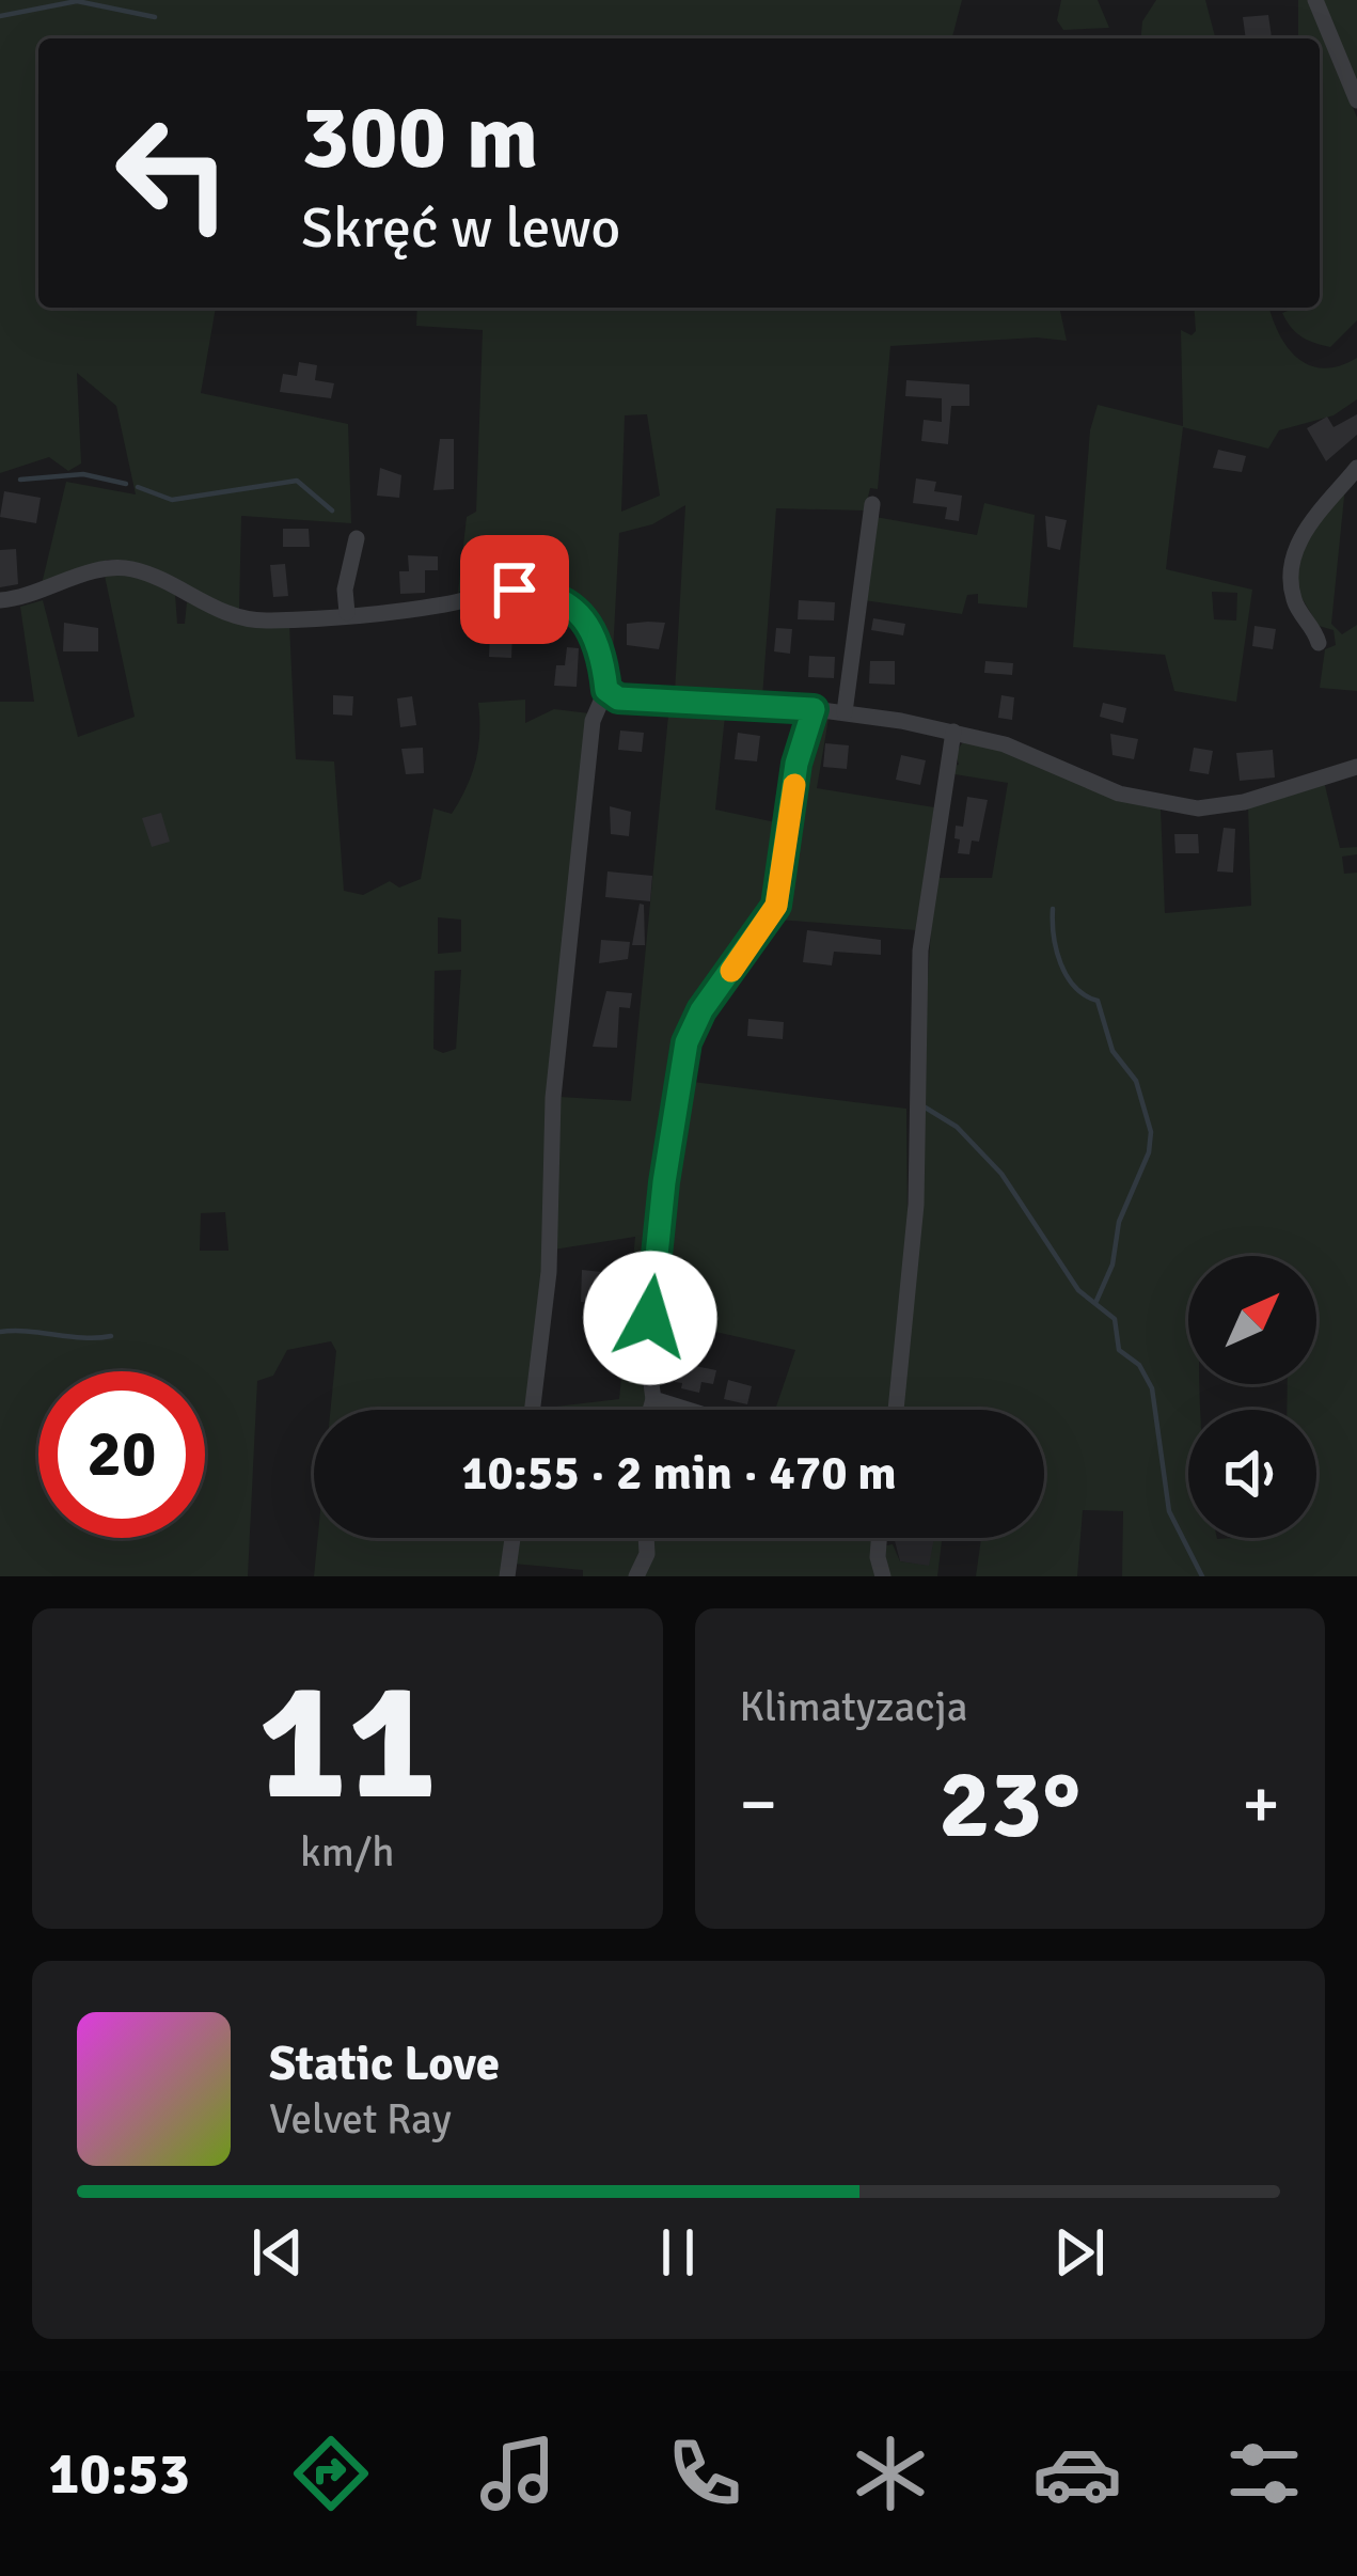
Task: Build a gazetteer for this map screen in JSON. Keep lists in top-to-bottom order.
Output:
{
  "north": "top right",
  "page": {
    "turn": ["300 m", "Skręć w lewo"],
    "limit": "20",
    "trip": "10:55 · 2 min · 470 m",
    "tile": [
      ["11", "km/h"],
      "Klimatyzacja"
    ],
    "heat": ["−", "23°", "+"],
    "song": ["Static Love", "Velvet Ray"],
    "tabs": "10:53"
  }
}
